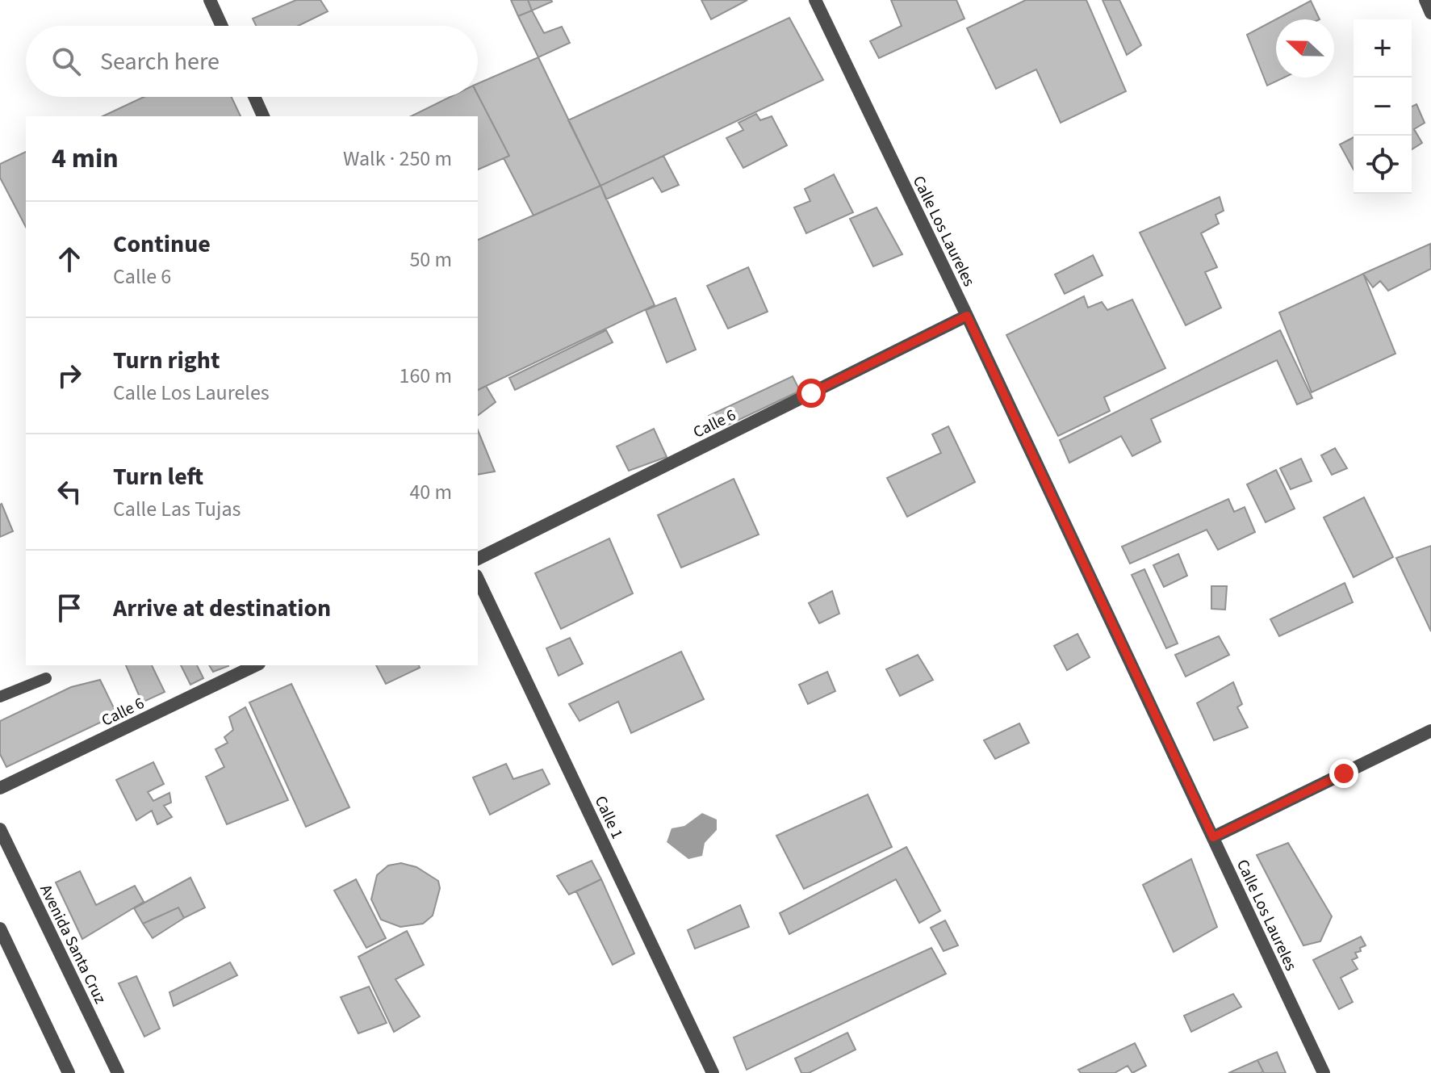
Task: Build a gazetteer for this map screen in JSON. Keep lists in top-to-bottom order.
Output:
{
  "streets": {
    "street": [
      "Calle Los Laureles",
      "Calle 6",
      "Calle 1",
      "Avenida Santa Cruz"
    ]
  },
  "crossings": [
    ["Calle Los Laureles", "Calle 6"]
  ],
  "north": "left",
  "page": {
    "map_buttons": ["+", "−"],
    "search": "Search here",
    "heading": ["4 min", "Walk · 250 m"],
    "list": [
      ["Continue", "Calle 6", "50 m"],
      ["Turn right", "Calle Los Laureles", "160 m"],
      ["Turn left", "Calle Las Tujas", "40 m"],
      "Arrive at destination"
    ]
  }
}
